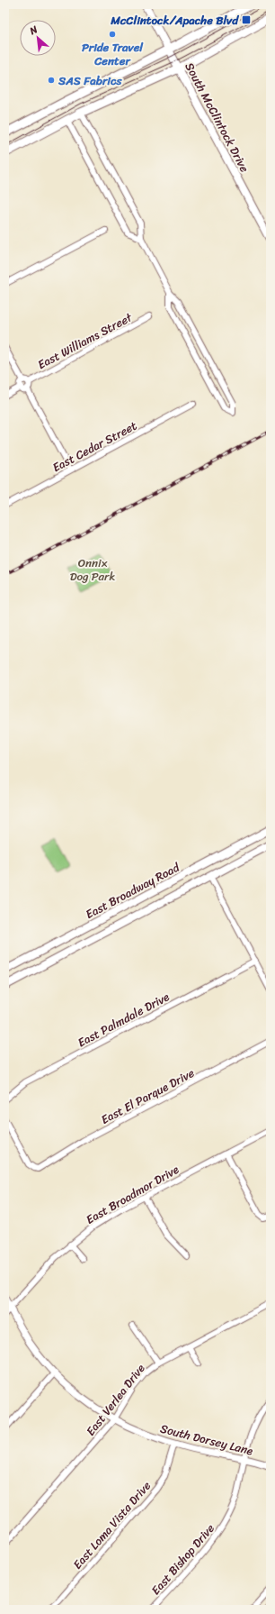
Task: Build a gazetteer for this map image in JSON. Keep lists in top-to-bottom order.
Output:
{
  "streets": {
    "main road": ["South McClintock Drive", "East Broadway Road"],
    "street": [
      "East Williams Street",
      "East Cedar Street",
      "East Palmdale Drive",
      "East El Parque Drive",
      "East Broadmor Drive",
      "East Verlea Drive",
      "South Dorsey Lane",
      "East Loma Vista Drive",
      "East Bishop Drive"
    ]
  },
  "crossings": [
    ["East Broadmor Drive", "South Dorsey Lane"],
    ["East Verlea Drive", "South Dorsey Lane"],
    ["South Dorsey Lane", "East Loma Vista Drive"],
    ["South Dorsey Lane", "East Bishop Drive"]
  ],
  "parks": ["Onnix Dog Park"],
  "places": {
    "transit": ["McClintock/Apache Blvd"],
    "other": ["Pride Travel Center", "SAS Fabrics"]
  },
  "north": "top left"
}
